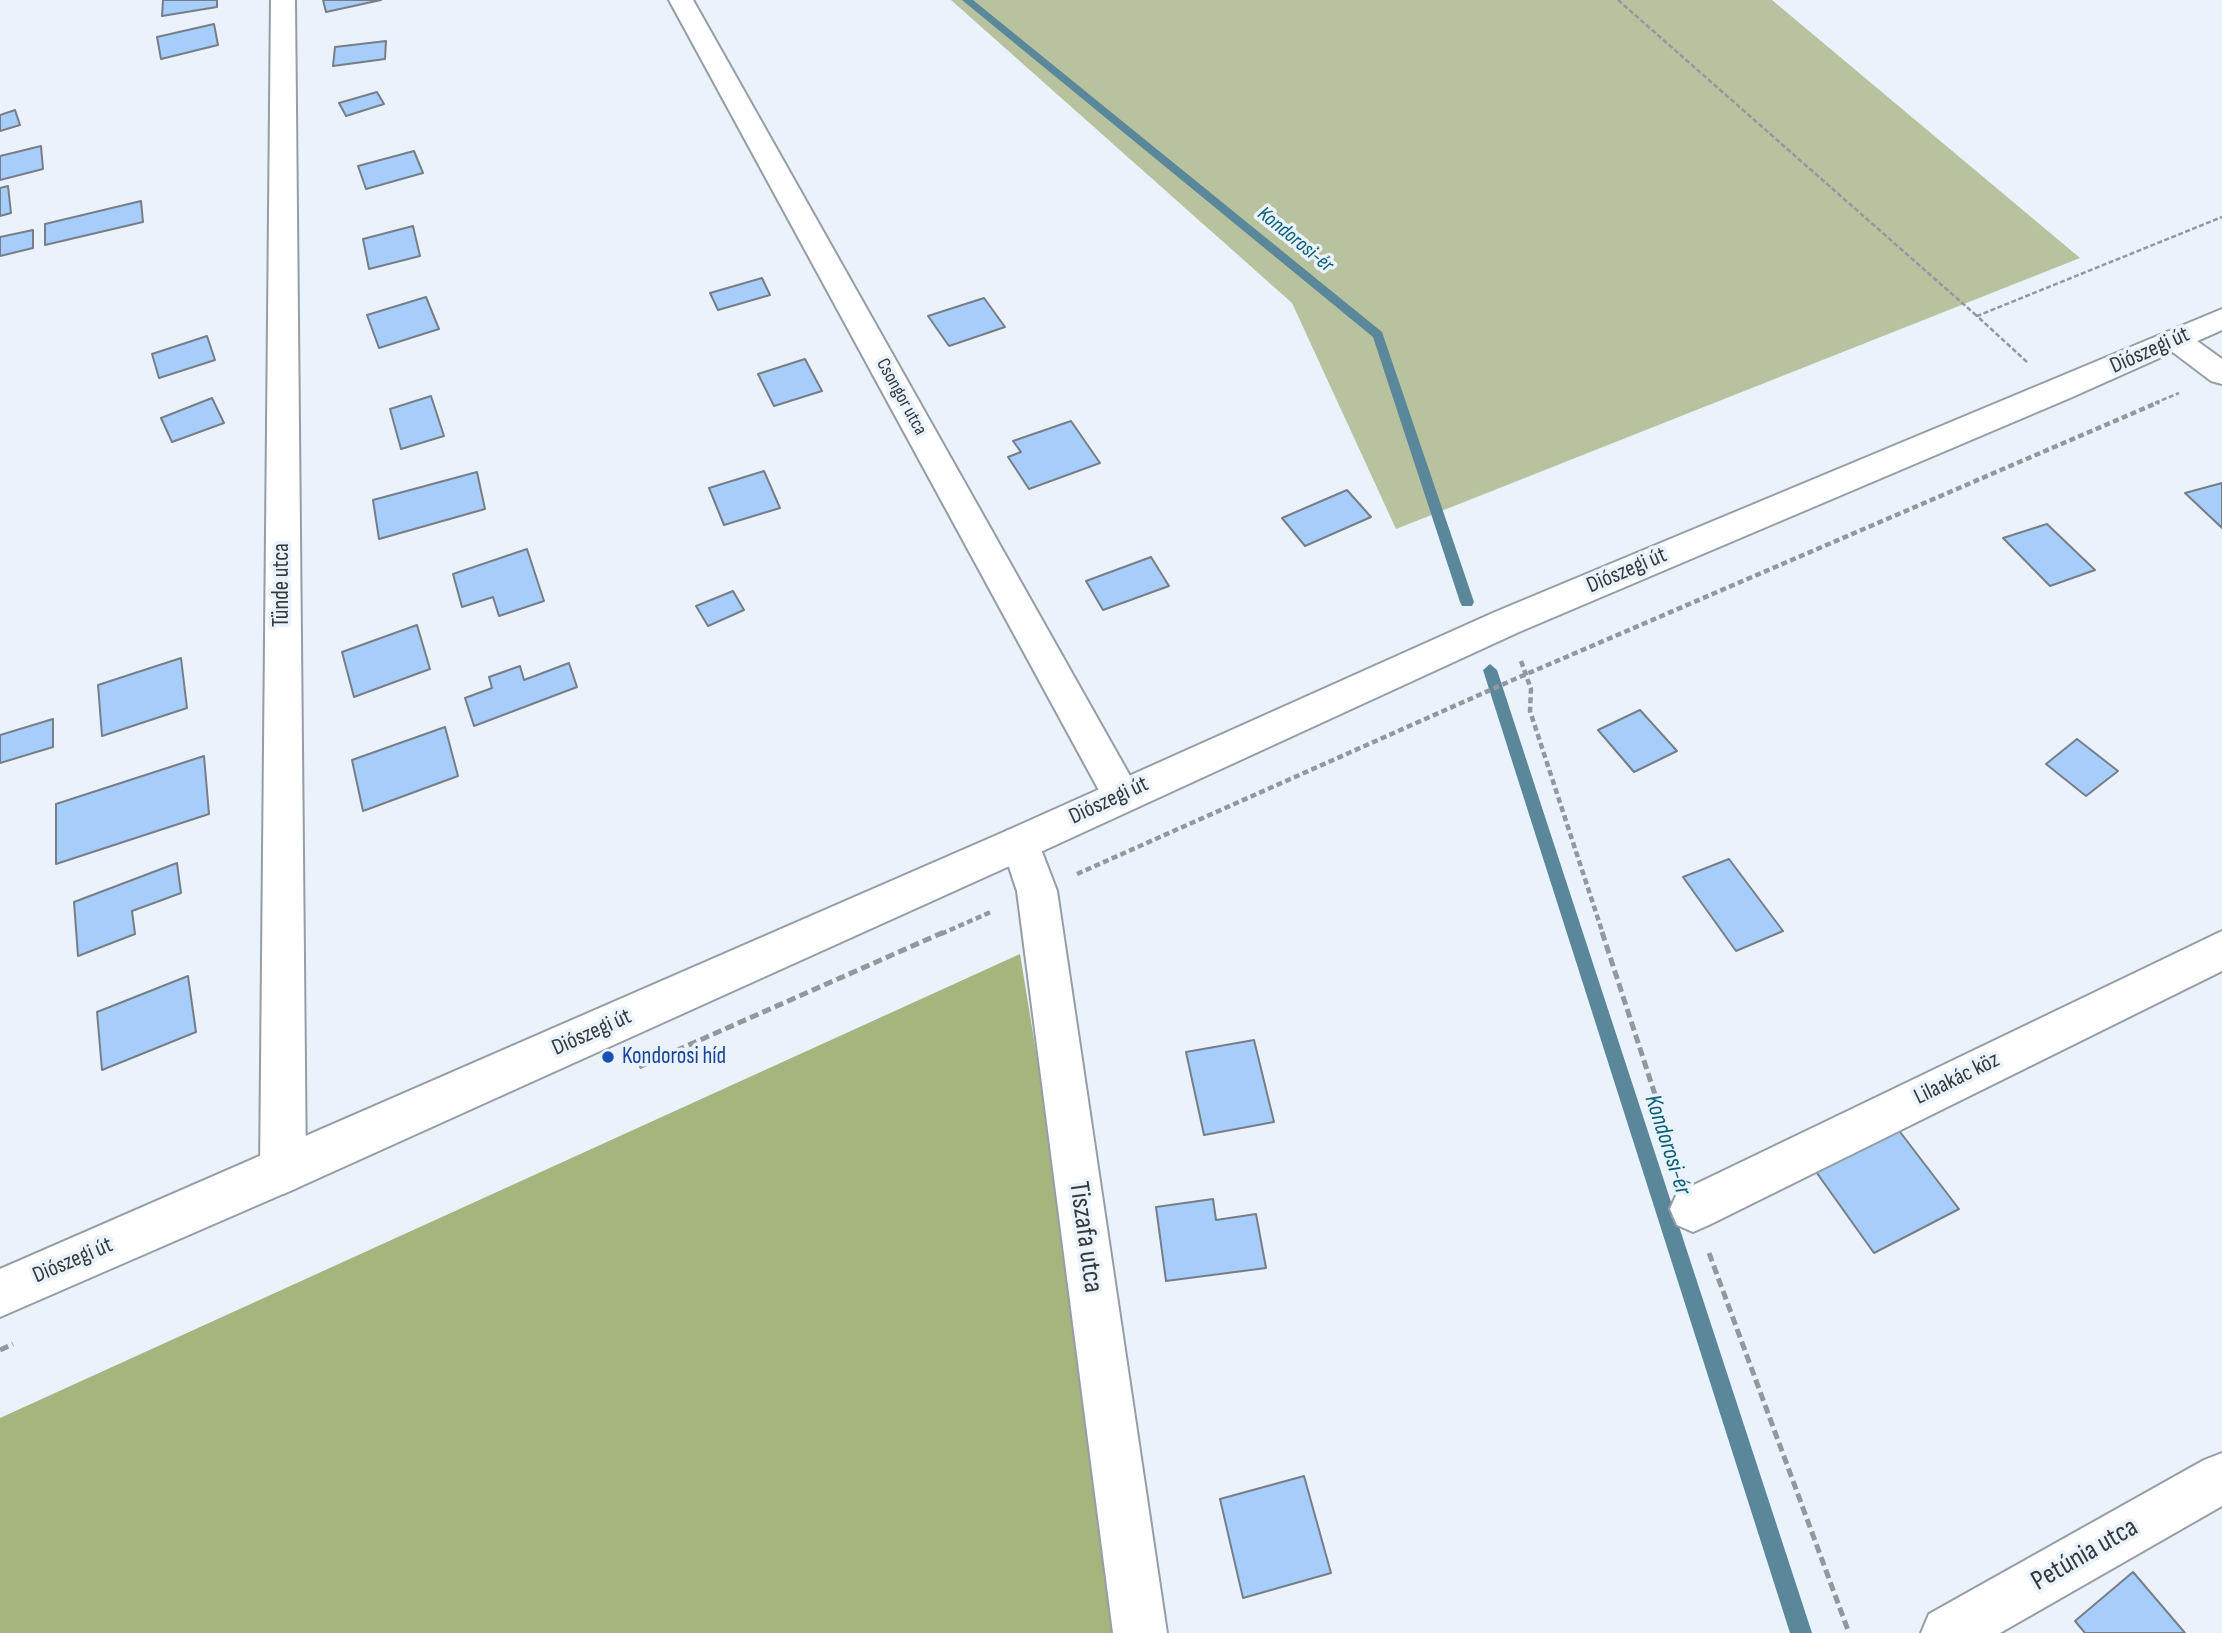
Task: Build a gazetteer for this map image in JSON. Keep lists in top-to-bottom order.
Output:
{
  "streets": {
    "street": [
      "Diószegi út",
      "Csongor utca",
      "Tünde utca",
      "Lilaakác köz",
      "Tiszafa utca",
      "Petúnia utca"
    ]
  },
  "crossings": [
    ["Diószegi út", "Csongor utca"],
    ["Diószegi út", "Tünde utca"],
    ["Diószegi út", "Tiszafa utca"]
  ],
  "water": ["Kondorosi-ér"],
  "places": ["Kondorosi híd"]
}
